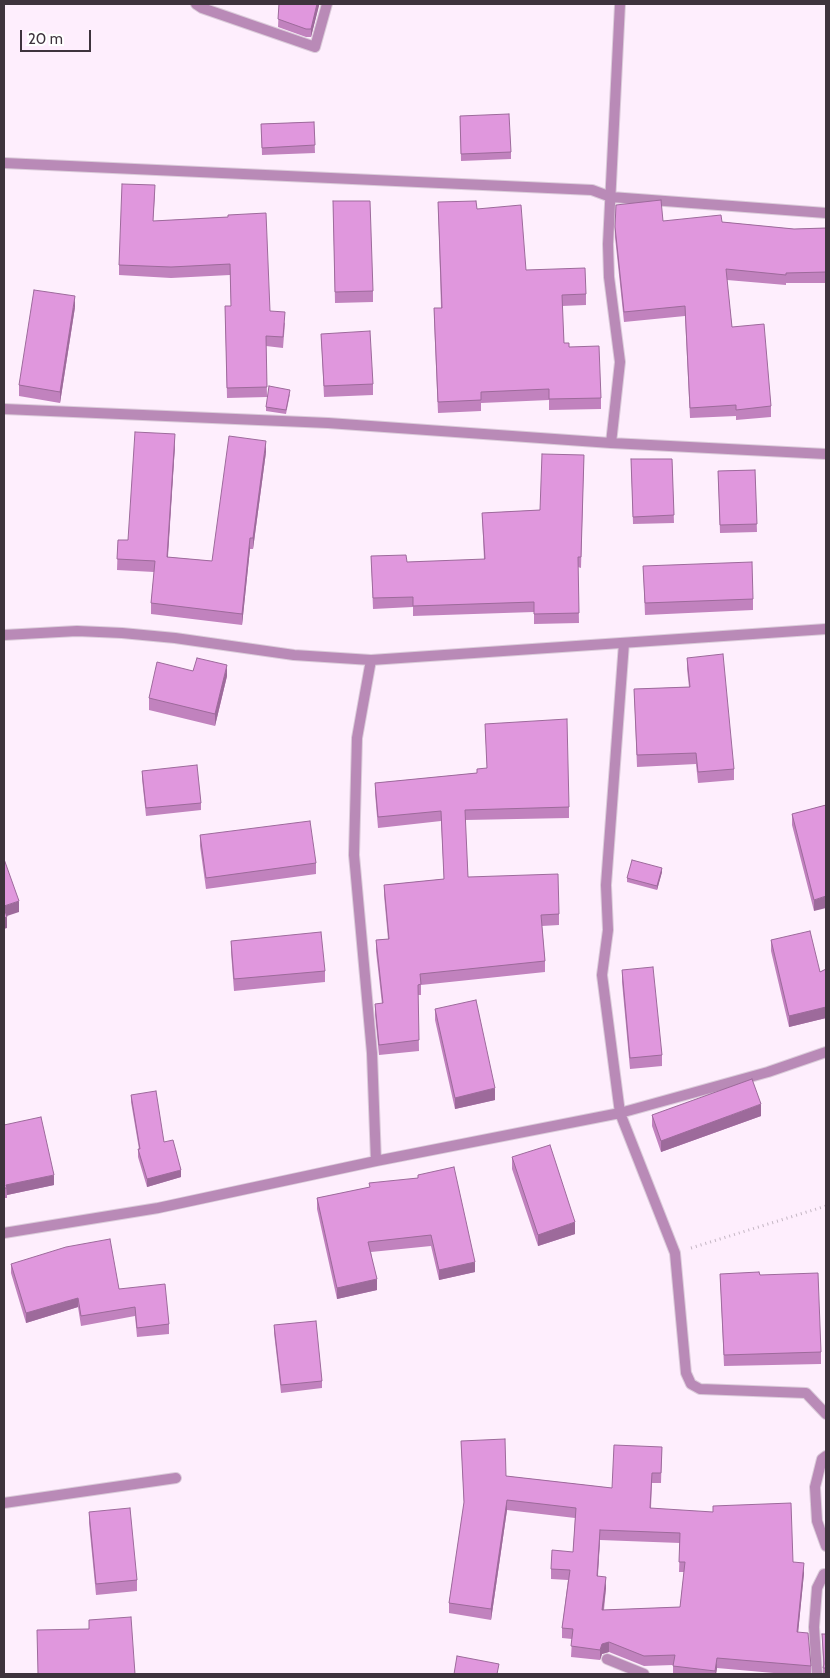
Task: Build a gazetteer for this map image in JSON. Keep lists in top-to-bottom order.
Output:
{
  "scale_bar": "20 m"
}
